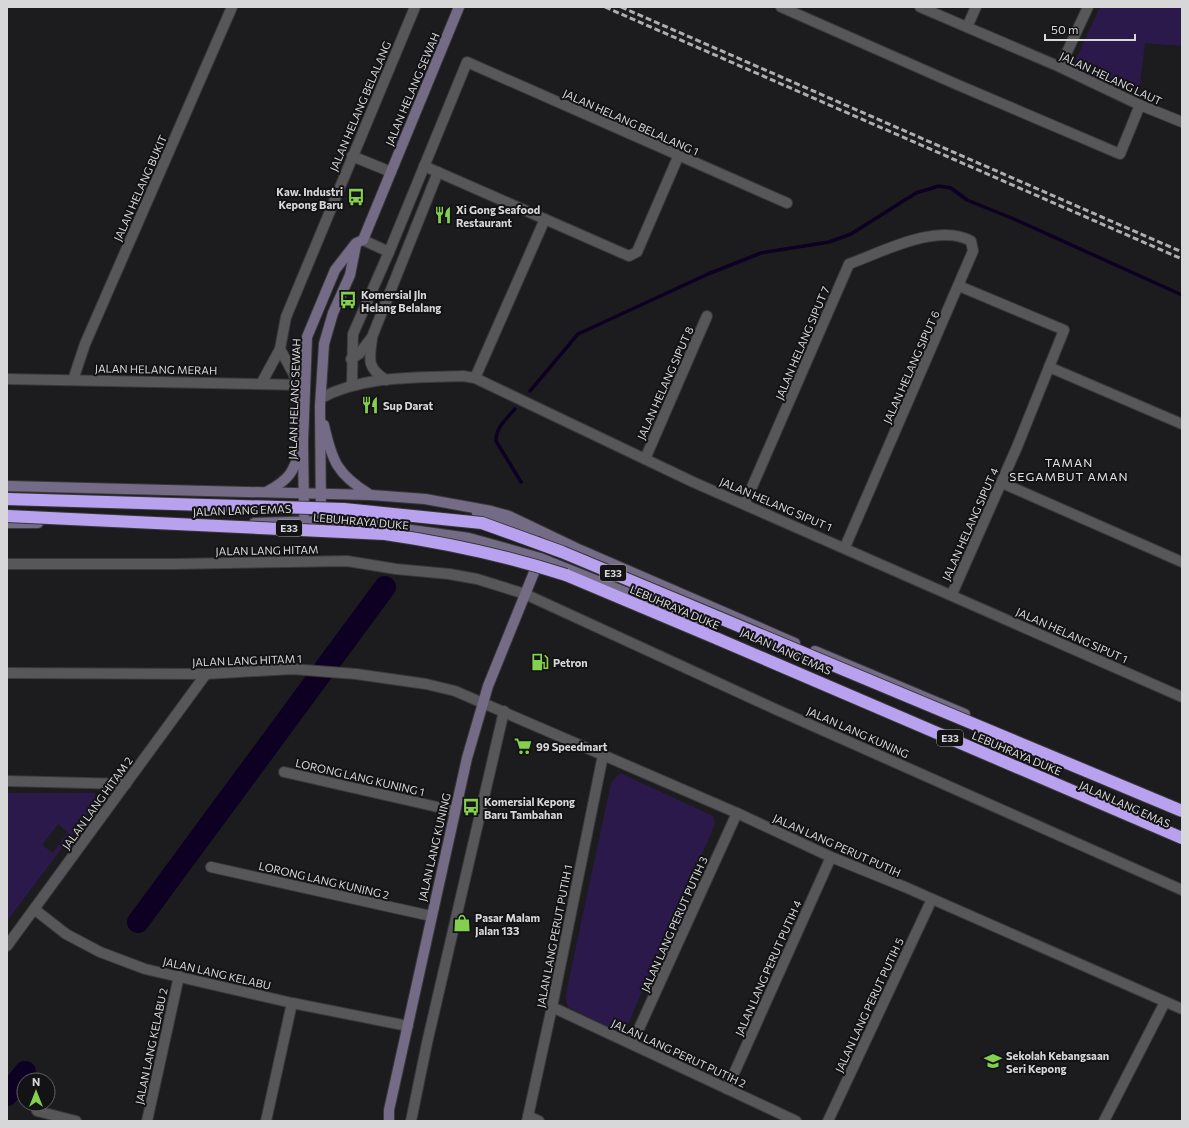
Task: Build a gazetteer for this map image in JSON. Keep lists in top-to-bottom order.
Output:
{
  "streets": {
    "highway": ["LEBUHRAYA DUKE", "E33"],
    "main road": ["JALAN HELANG SEWAH", "JALAN LANG EMAS", "JALAN LANG KUNING"],
    "street": [
      "JALAN HELANG LAUT",
      "JALAN HELANG BELALANG",
      "JALAN HELANG BELALANG 1",
      "JALAN HELANG BUKIT",
      "JALAN HELANG SIPUT 7",
      "JALAN HELANG SIPUT 6",
      "JALAN HELANG MERAH",
      "JALAN HELANG SIPUT 8",
      "JALAN HELANG SIPUT 1",
      "JALAN HELANG SIPUT 4",
      "JALAN LANG HITAM",
      "JALAN LANG HITAM 1",
      "LORONG LANG KUNING 1",
      "JALAN LANG HITAM 2",
      "JALAN LANG PERUT PUTIH",
      "LORONG LANG KUNING 2",
      "JALAN LANG PERUT PUTIH 3",
      "JALAN LANG PERUT PUTIH 1",
      "JALAN LANG PERUT PUTIH 4",
      "JALAN LANG KELABU",
      "JALAN LANG PERUT PUTIH 5",
      "JALAN LANG KELABU 2",
      "JALAN LANG PERUT PUTIH 2"
    ]
  },
  "crossings": [
    ["JALAN HELANG SEWAH", "JALAN HELANG MERAH"],
    ["JALAN HELANG SEWAH", "JALAN HELANG SIPUT 1"],
    ["JALAN HELANG SEWAH", "JALAN LANG EMAS"],
    ["JALAN HELANG BELALANG", "JALAN HELANG MERAH"],
    ["JALAN HELANG BUKIT", "JALAN HELANG MERAH"],
    ["JALAN HELANG SIPUT 7", "JALAN HELANG SIPUT 6"],
    ["JALAN HELANG SIPUT 7", "JALAN HELANG SIPUT 1"],
    ["JALAN HELANG SIPUT 6", "JALAN HELANG SIPUT 1"],
    ["JALAN HELANG SIPUT 6", "JALAN HELANG SIPUT 4"],
    ["JALAN HELANG SIPUT 8", "JALAN HELANG SIPUT 1"],
    ["JALAN HELANG SIPUT 1", "JALAN HELANG SIPUT 4"],
    ["JALAN LANG EMAS", "JALAN LANG KUNING"],
    ["JALAN LANG HITAM", "JALAN LANG KUNING"],
    ["JALAN LANG HITAM 1", "JALAN LANG KUNING"],
    ["JALAN LANG HITAM 1", "JALAN LANG HITAM 2"],
    ["JALAN LANG HITAM 1", "JALAN LANG PERUT PUTIH"],
    ["JALAN LANG KUNING", "LORONG LANG KUNING 1"],
    ["JALAN LANG KUNING", "JALAN LANG PERUT PUTIH"],
    ["JALAN LANG KUNING", "LORONG LANG KUNING 2"],
    ["JALAN LANG KUNING", "JALAN LANG KELABU"],
    ["JALAN LANG HITAM 2", "JALAN LANG KELABU"],
    ["JALAN LANG PERUT PUTIH", "JALAN LANG PERUT PUTIH 3"],
    ["JALAN LANG PERUT PUTIH", "JALAN LANG PERUT PUTIH 1"],
    ["JALAN LANG PERUT PUTIH", "JALAN LANG PERUT PUTIH 4"],
    ["JALAN LANG PERUT PUTIH", "JALAN LANG PERUT PUTIH 5"],
    ["JALAN LANG PERUT PUTIH 3", "JALAN LANG PERUT PUTIH 2"],
    ["JALAN LANG PERUT PUTIH 1", "JALAN LANG PERUT PUTIH 2"],
    ["JALAN LANG PERUT PUTIH 4", "JALAN LANG PERUT PUTIH 2"],
    ["JALAN LANG KELABU", "JALAN LANG KELABU 2"]
  ],
  "districts": ["TAMAN SEGAMBUT AMAN"],
  "places": {
    "bus stop": ["Kaw. Industri Kepong Baru", "Komersial Jln Helang Belalang", "Komersial Kepong Baru Tambahan"],
    "restaurant": ["Xi Gong Seafood Restaurant", "Sup Darat"],
    "fuel station": ["Petron"],
    "supermarket": ["99 Speedmart"],
    "shop": ["Pasar Malam Jalan 133"],
    "school or university": ["Sekolah Kebangsaan Seri Kepong"]
  },
  "scale_bar": "50 m",
  "north": "top"
}
